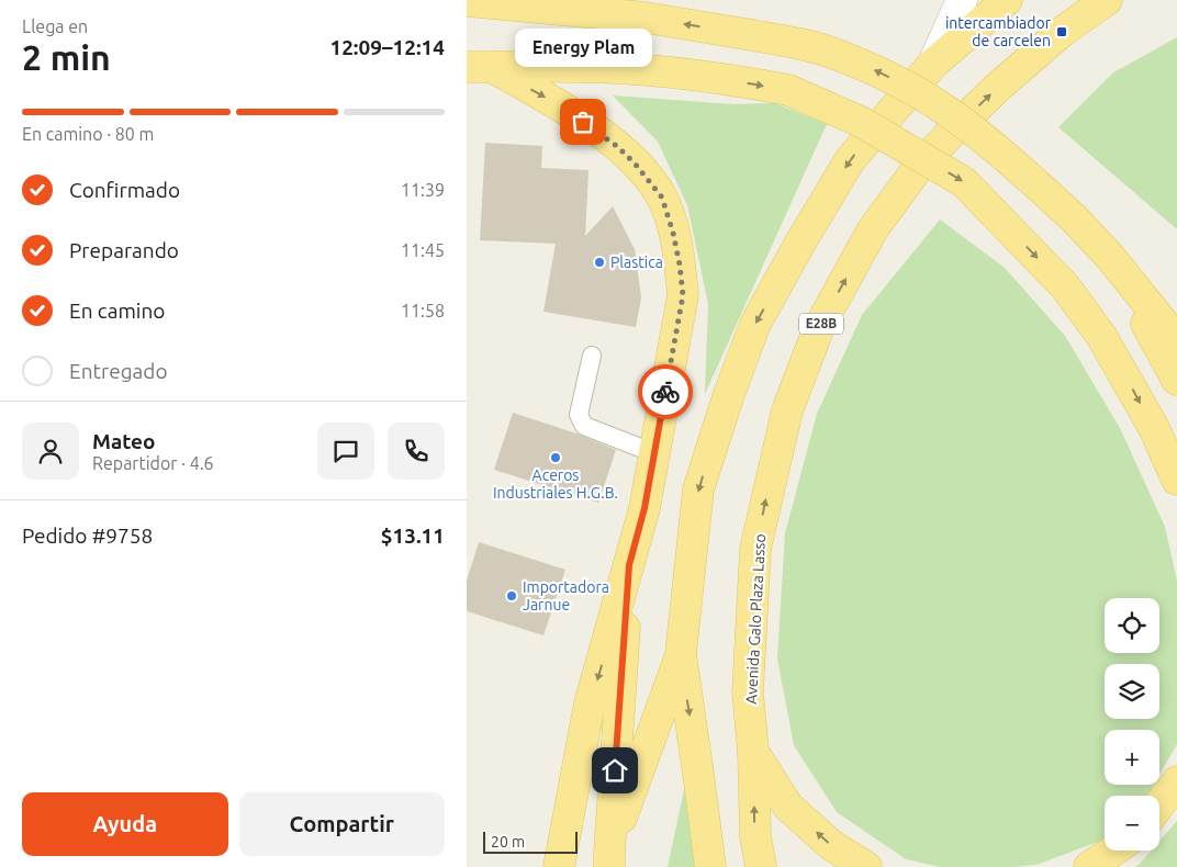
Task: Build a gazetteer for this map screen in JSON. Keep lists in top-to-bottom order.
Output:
{
  "streets": {
    "main road": ["E28B", "Avenida Galo Plaza Lasso"]
  },
  "places": {
    "transit": ["intercambiador de carcelen"],
    "other": [
      "Energy Plam",
      "Plastica",
      "Aceros Industriales H.G.B.",
      "Importadora Jarnue"
    ]
  },
  "scale_bar": "20 m",
  "page": {
    "heading": ["2 min", "Llega en", "12:09–12:14"],
    "panel": [
      "Mateo",
      "Repartidor · 4.6",
      "Pedido #9758",
      "$13.11"
    ],
    "bubble": "Energy Plam",
    "bar": "En camino · 80 m",
    "list": [
      ["Confirmado", "11:39"],
      ["Preparando", "11:45"],
      ["En camino", "11:58"],
      "Entregado"
    ],
    "map_buttons": ["+", "−"],
    "buttons": ["Ayuda", "Compartir"],
    "scale": "20 m"
  }
}
